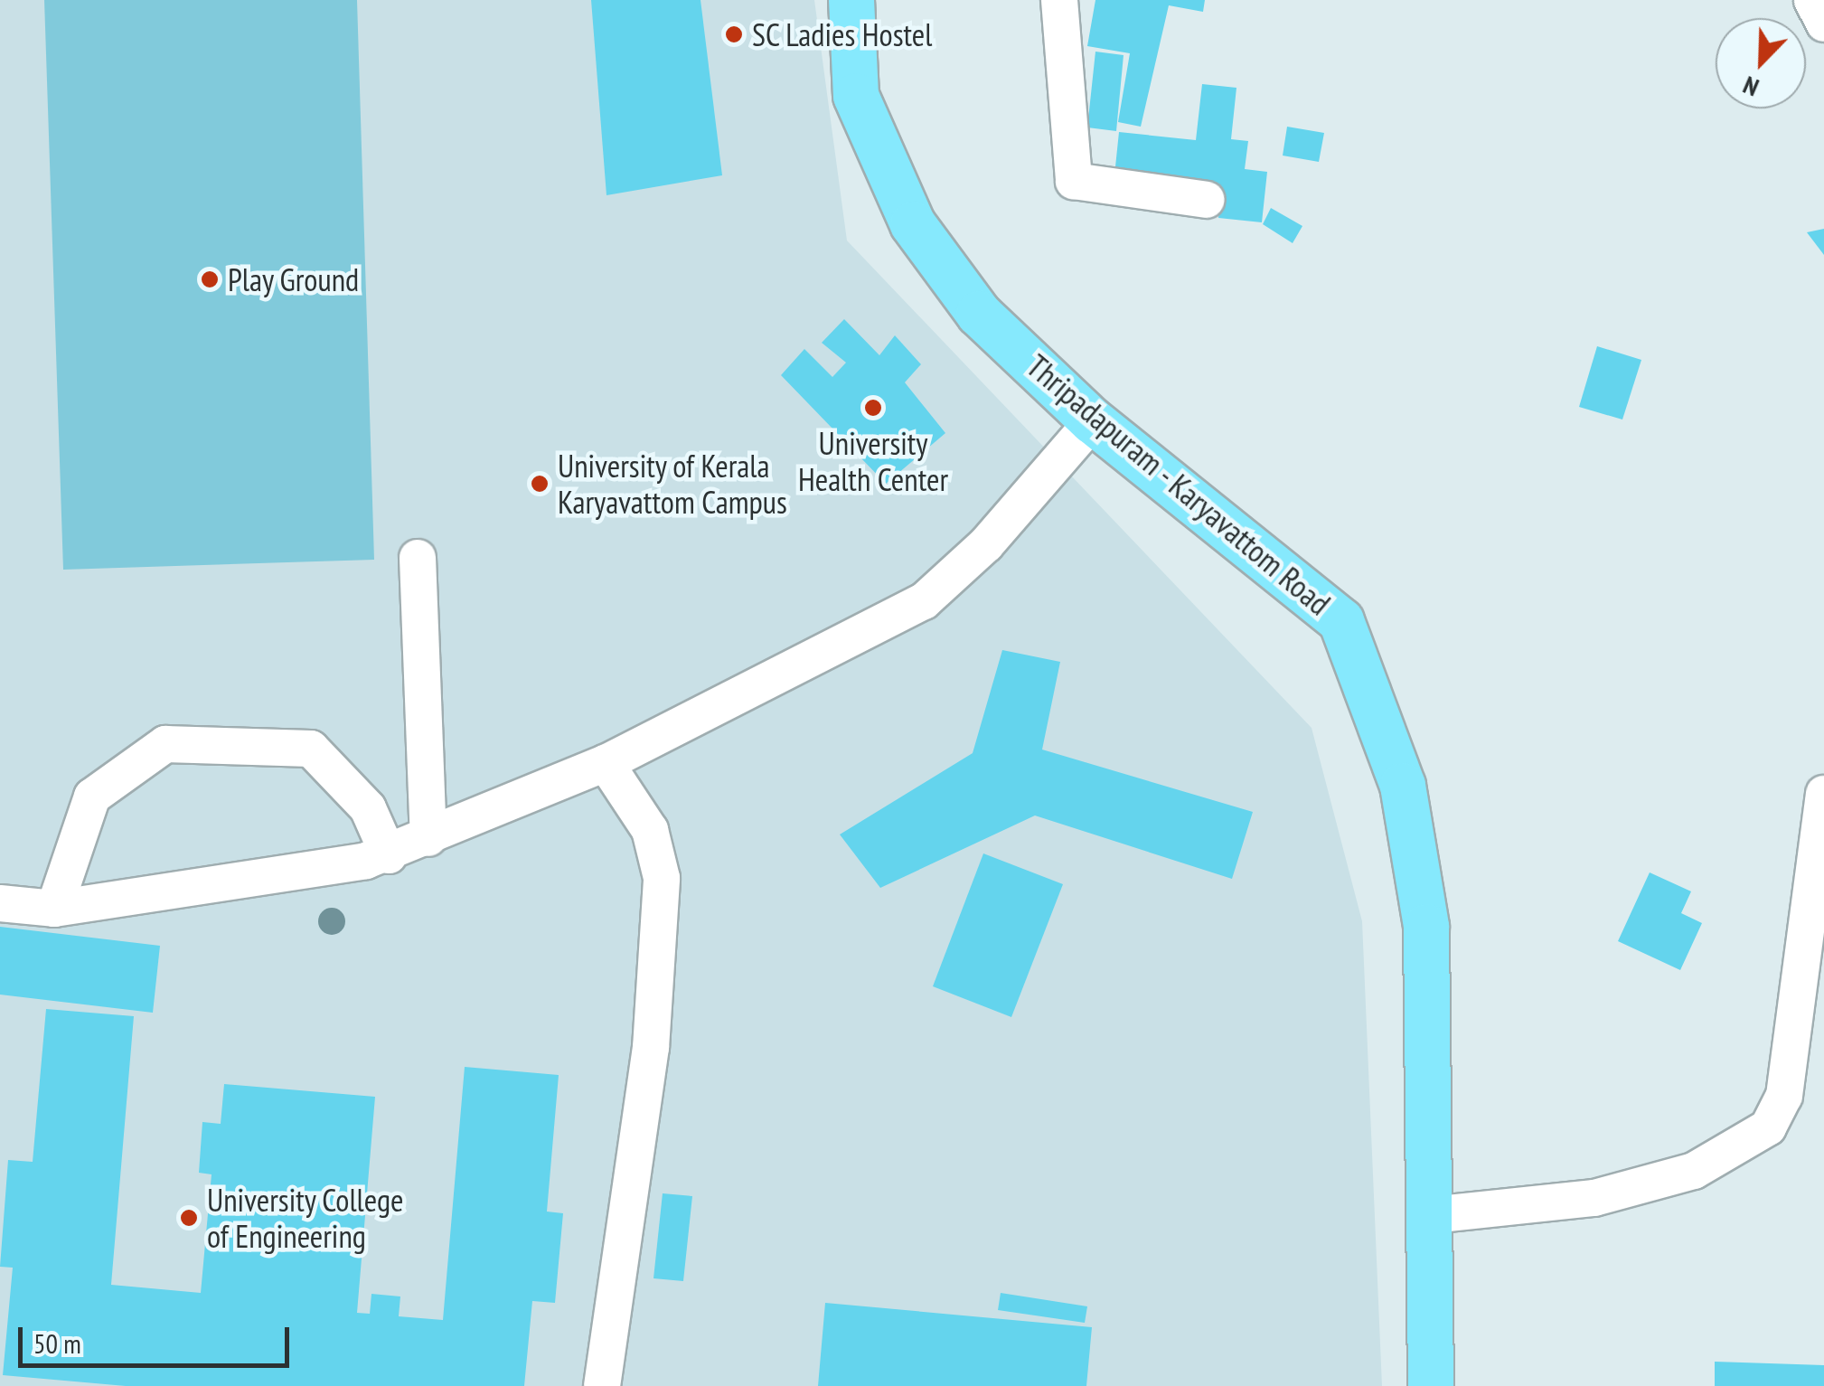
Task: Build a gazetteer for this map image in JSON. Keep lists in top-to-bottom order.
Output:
{
  "streets": {
    "main road": ["Thripadapuram - Karyavattom Road"]
  },
  "places": [
    "SC Ladies Hostel",
    "Play Ground",
    "University Health Center",
    "University of Kerala Karyavattom Campus",
    "University College of Engineering"
  ],
  "scale_bar": "50 m",
  "north": "bottom left"
}
